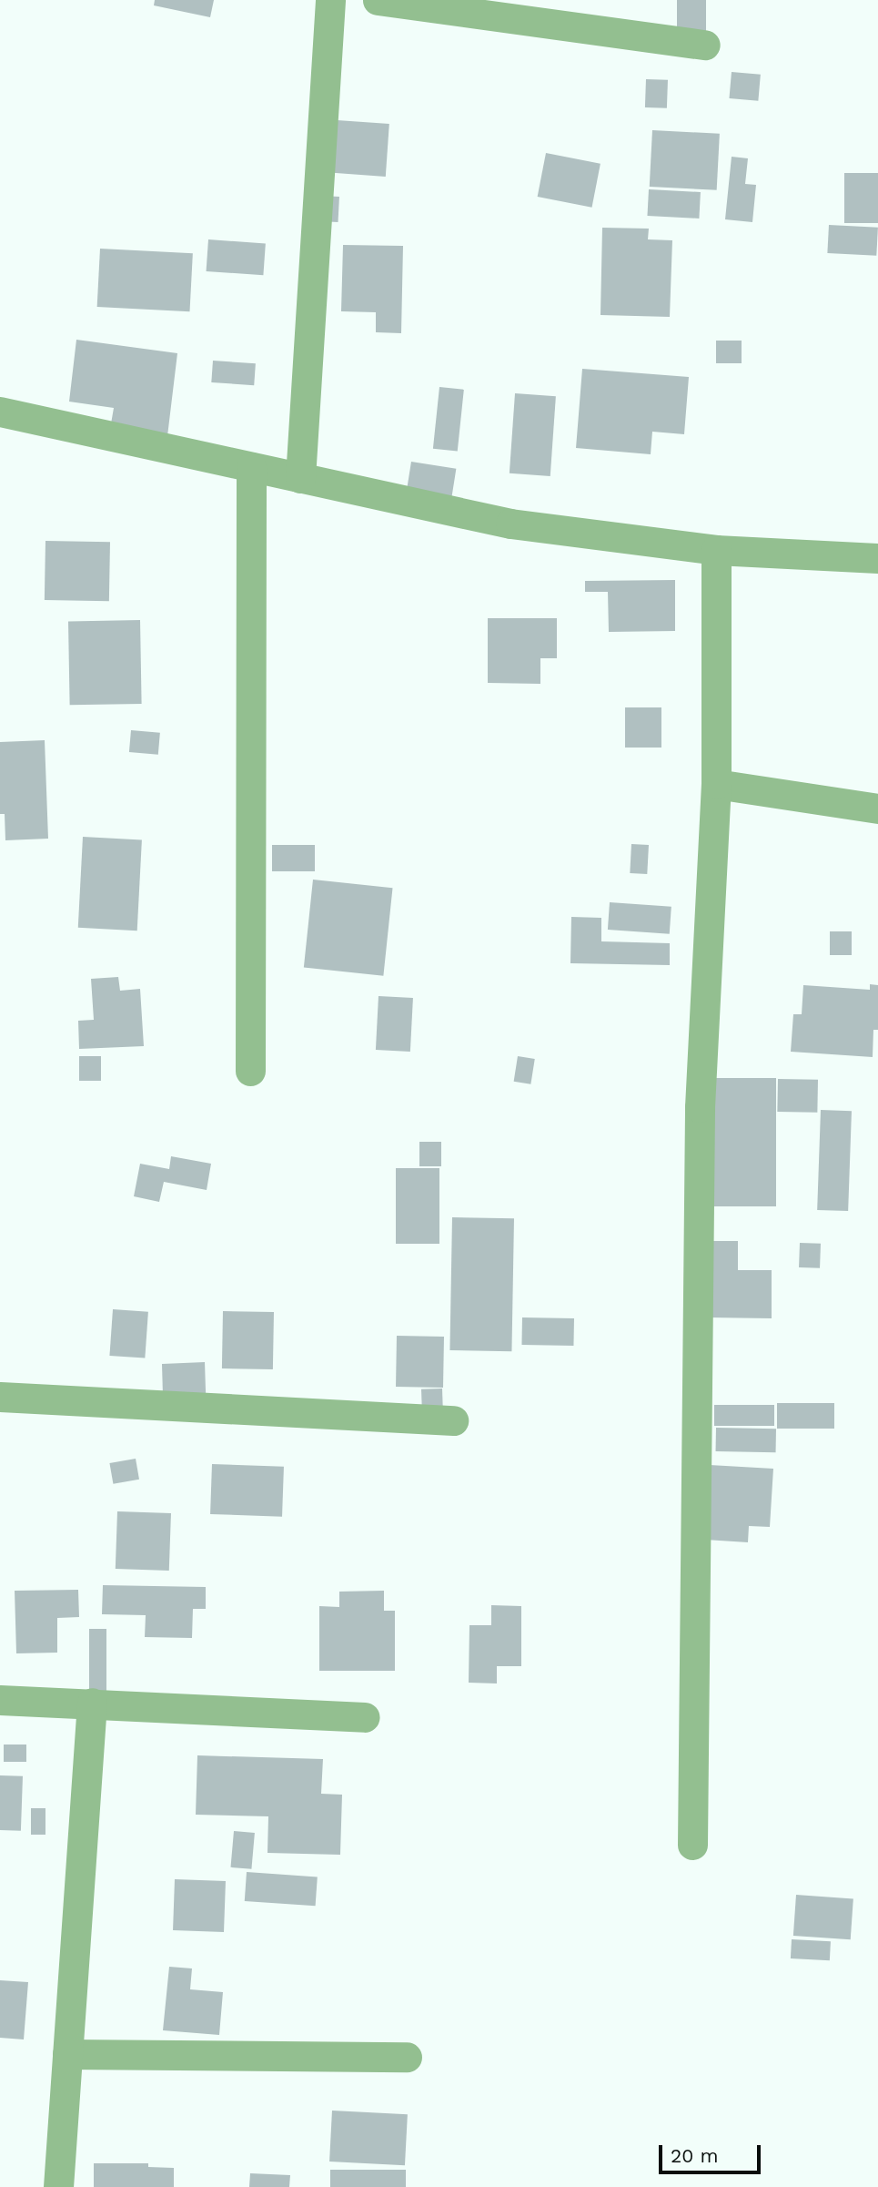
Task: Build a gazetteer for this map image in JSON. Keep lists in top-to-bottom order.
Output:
{
  "scale_bar": "20 m"
}
